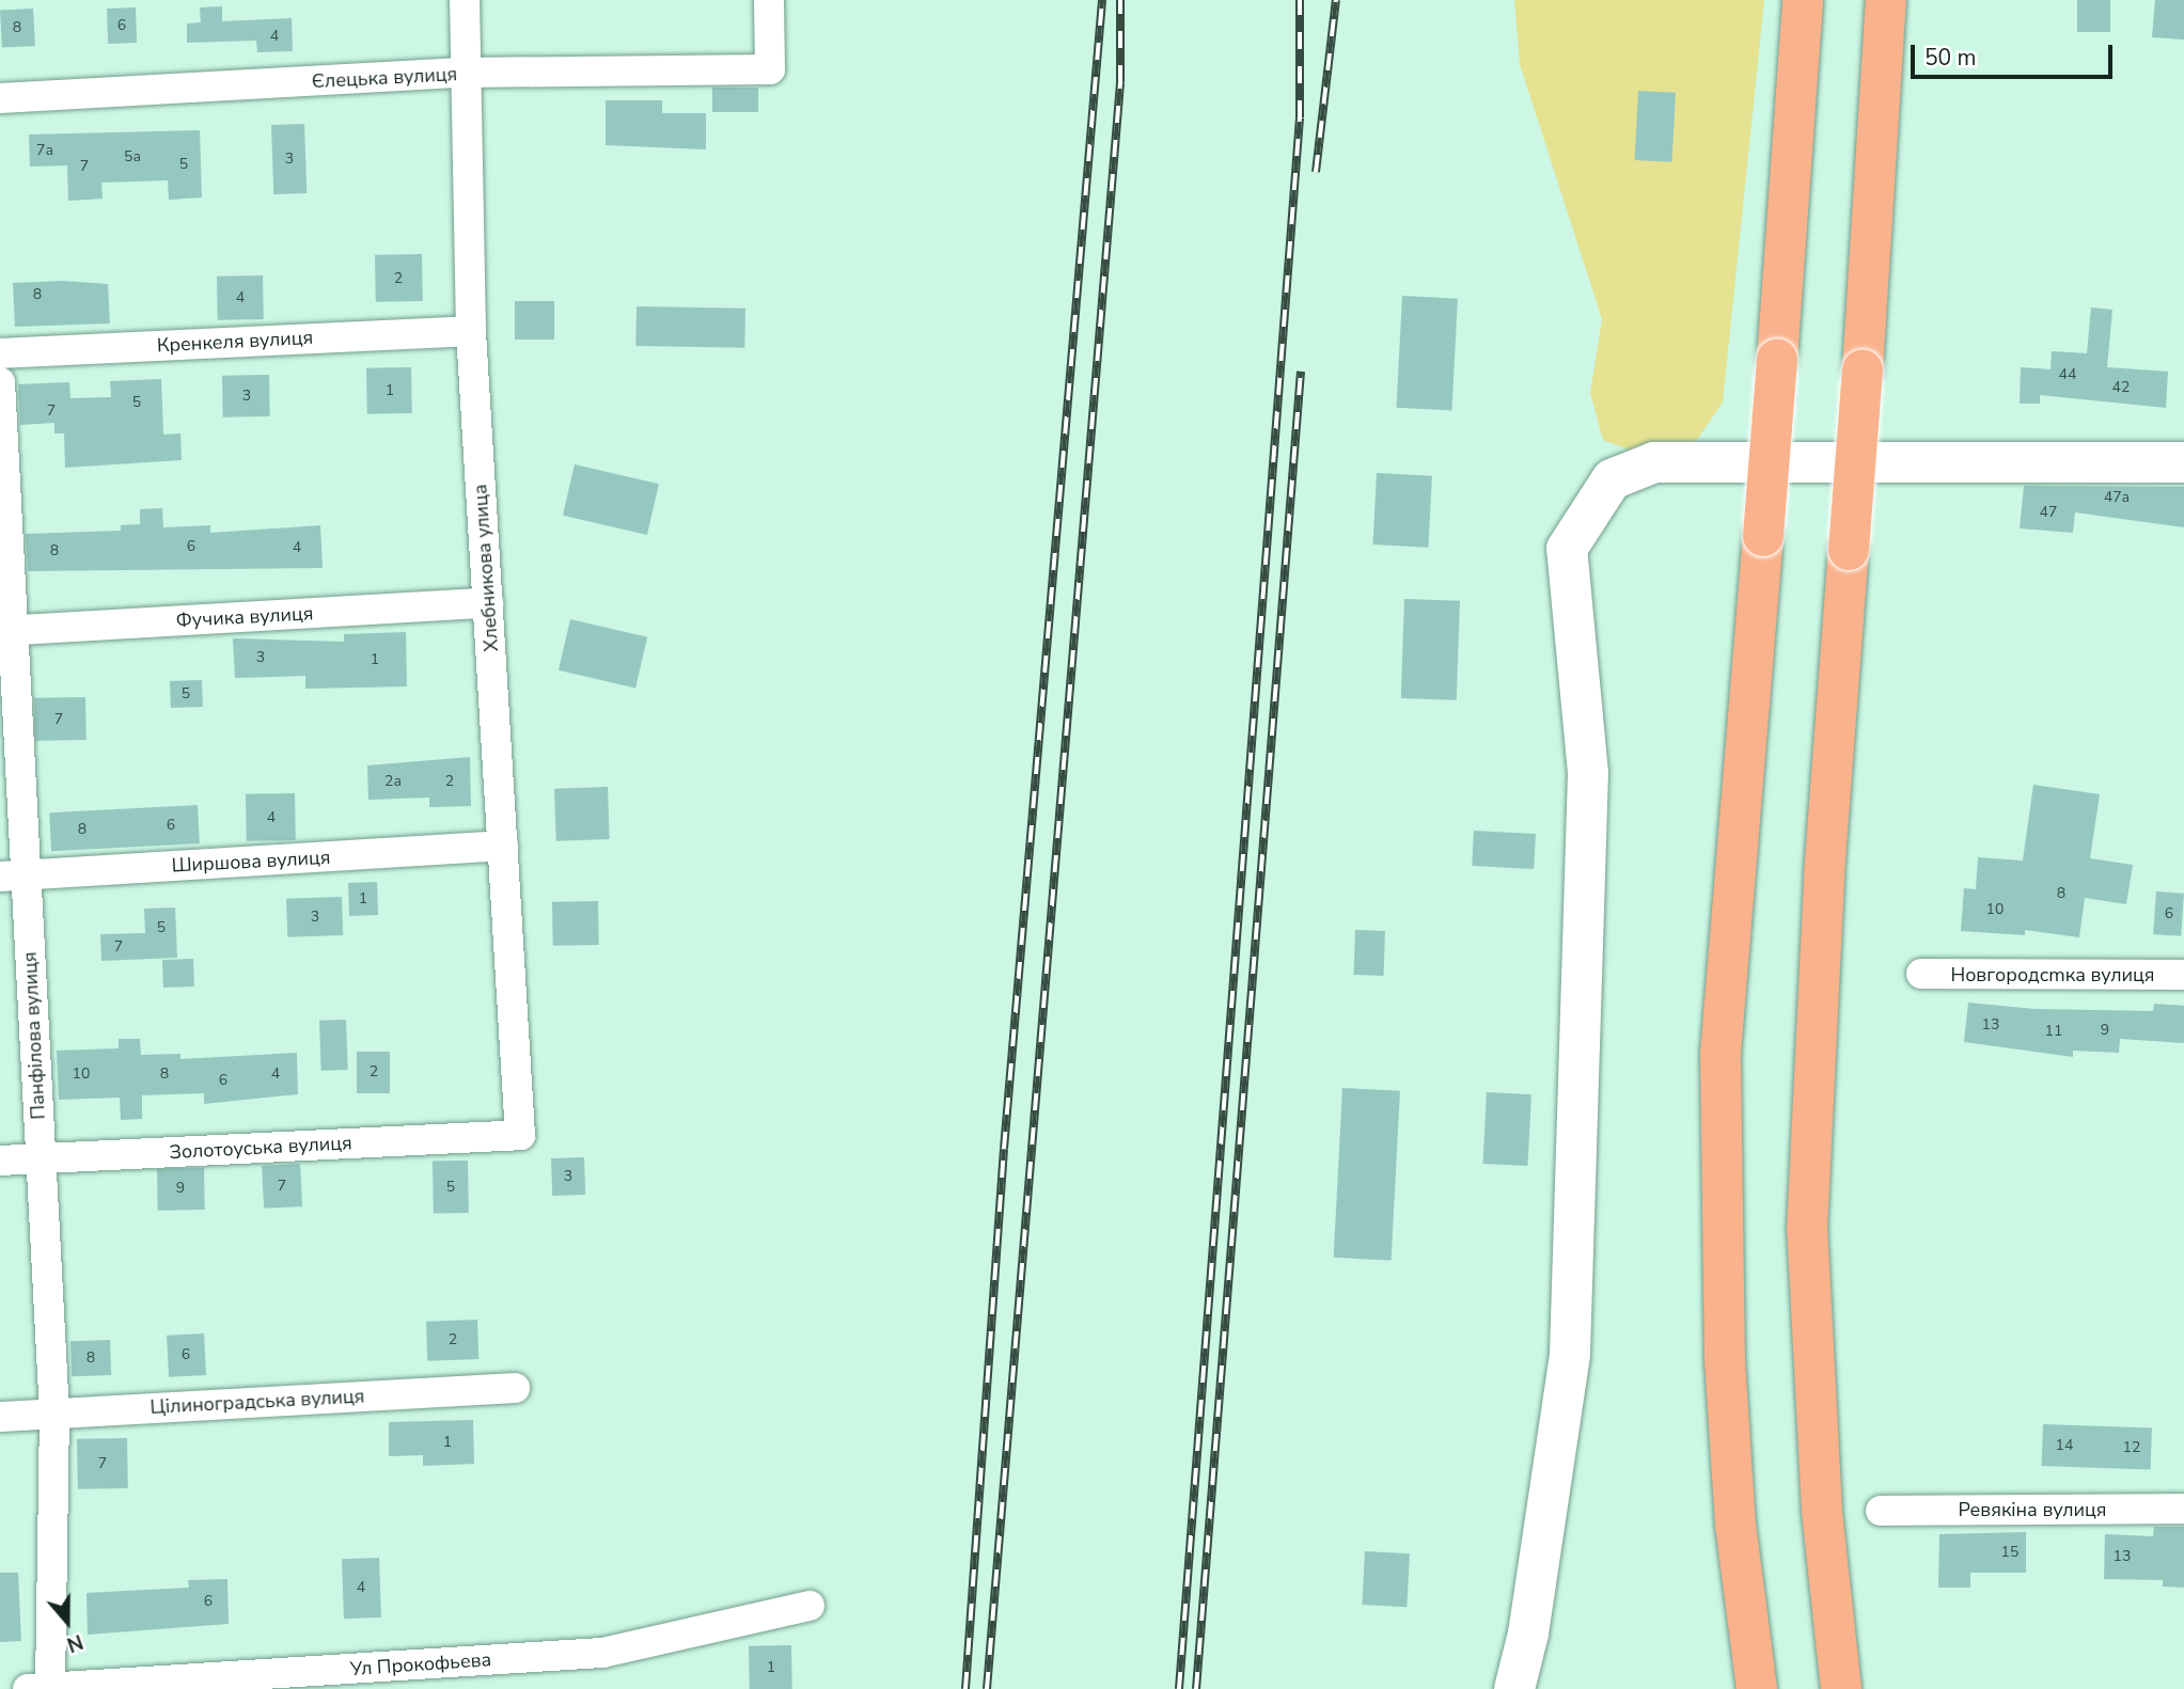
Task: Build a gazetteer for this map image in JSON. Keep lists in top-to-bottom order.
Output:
{
  "streets": {
    "street": [
      "Єлецька вулиця",
      "Кренкеля вулиця",
      "Хлебникова улица",
      "Фучика вулиця",
      "Ширшова вулиця",
      "Новгородсmка вулиця",
      "Панфілова вулиця",
      "Золотоуська вулиця",
      "Цілиноградська вулиця",
      "Ревякiна вулиця",
      "Ул Прокофьева"
    ]
  },
  "crossings": [
    ["Єлецька вулиця", "Хлебникова улица"],
    ["Кренкеля вулиця", "Хлебникова улица"],
    ["Хлебникова улица", "Фучика вулиця"],
    ["Хлебникова улица", "Ширшова вулиця"],
    ["Хлебникова улица", "Золотоуська вулиця"],
    ["Фучика вулиця", "Панфілова вулиця"],
    ["Ширшова вулиця", "Панфілова вулиця"],
    ["Панфілова вулиця", "Золотоуська вулиця"],
    ["Панфілова вулиця", "Цілиноградська вулиця"],
    ["Панфілова вулиця", "Ул Прокофьева"]
  ],
  "house_numbers": [
    "6",
    "8",
    "4",
    "7а",
    "5а",
    "3",
    "5",
    "7",
    "2",
    "8",
    "4",
    "44",
    "42",
    "1",
    "3",
    "5",
    "7",
    "47а",
    "47",
    "6",
    "4",
    "8",
    "3",
    "1",
    "5",
    "7",
    "2а",
    "2",
    "4",
    "6",
    "8",
    "8",
    "1",
    "10",
    "6",
    "3",
    "5",
    "7",
    "13",
    "9",
    "11",
    "2",
    "10",
    "8",
    "4",
    "6",
    "3",
    "7",
    "5",
    "9",
    "2",
    "6",
    "8",
    "1",
    "14",
    "12",
    "7",
    "15",
    "13",
    "4",
    "6",
    "1"
  ],
  "scale_bar": "50 m",
  "north": "bottom"
}
